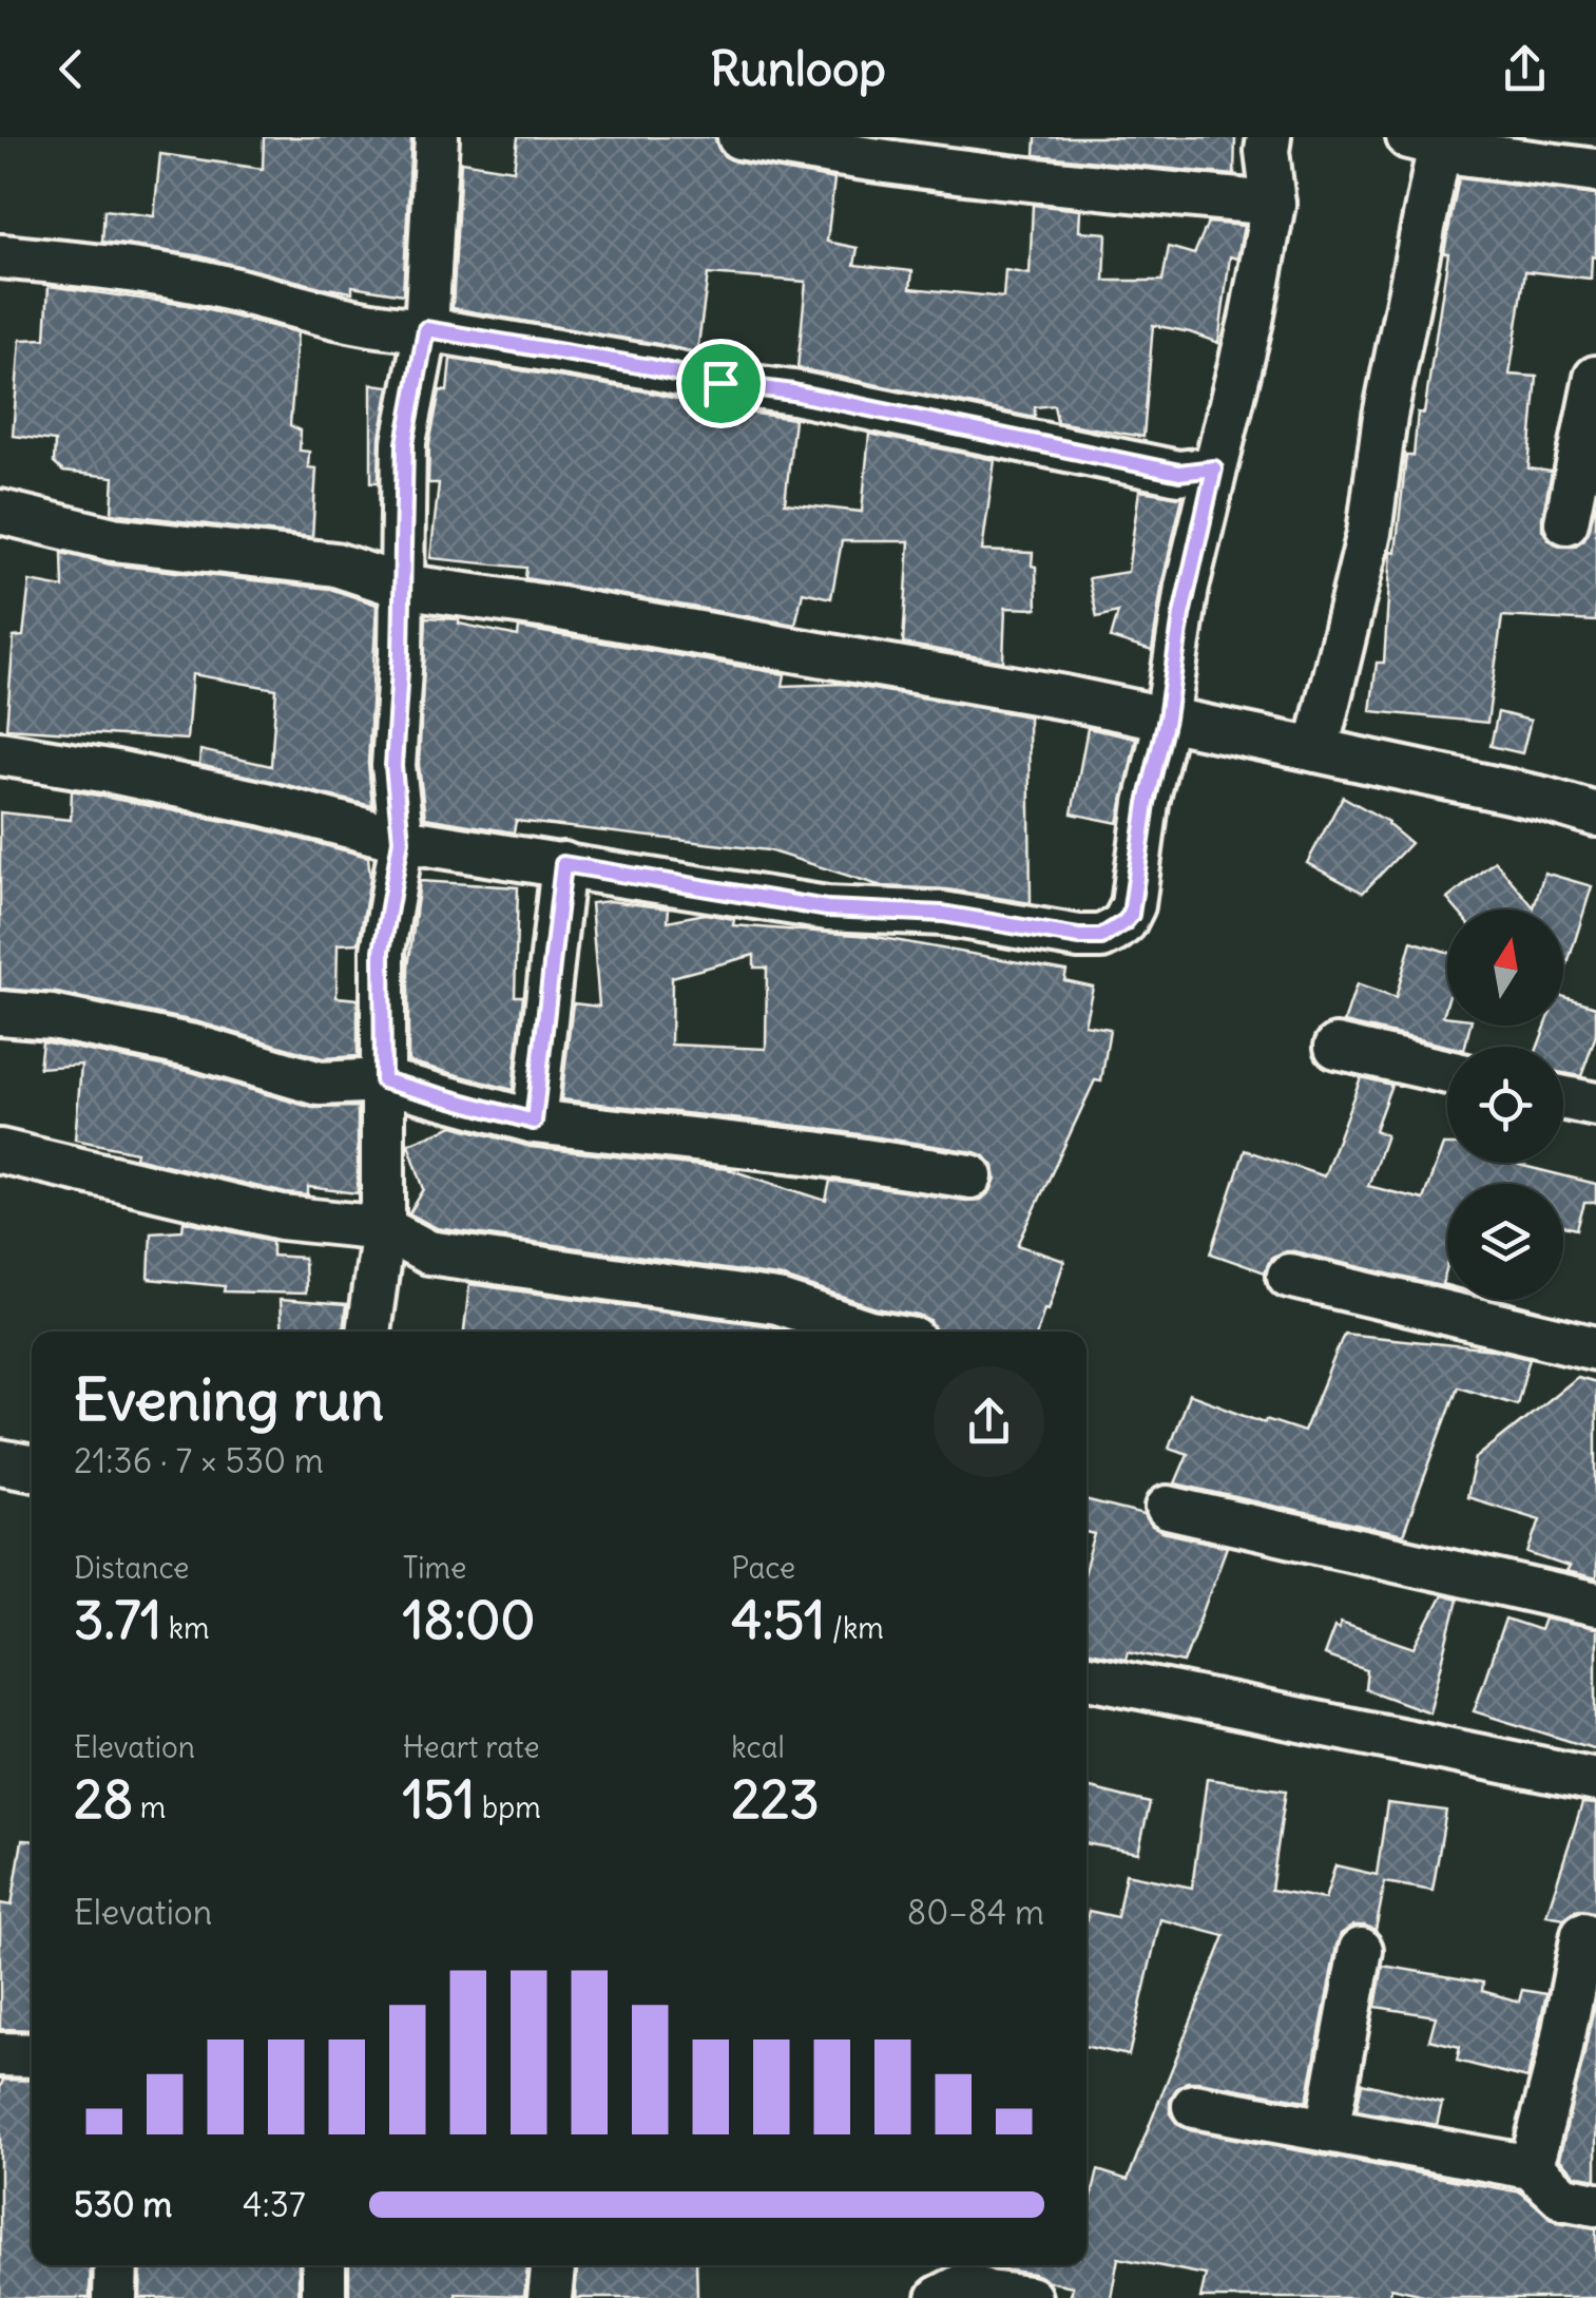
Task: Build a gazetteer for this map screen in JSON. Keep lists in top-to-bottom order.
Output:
{
  "north": "top",
  "page": {
    "header": "Runloop",
    "heading": ["Evening run", "21:36 · 7 × 530 m"],
    "stats": [
      ["Distance", "3.71 km"],
      ["Time", "18:00"],
      ["Pace", "4:51 /km"],
      ["Elevation", "28 m"],
      ["Heart rate", "151 bpm"],
      ["kcal", "223"]
    ],
    "chart": ["Elevation", "80–84 m"],
    "list": [
      {
        "name": "530 m",
        "note": "4:37"
      }
    ]
  }
}
